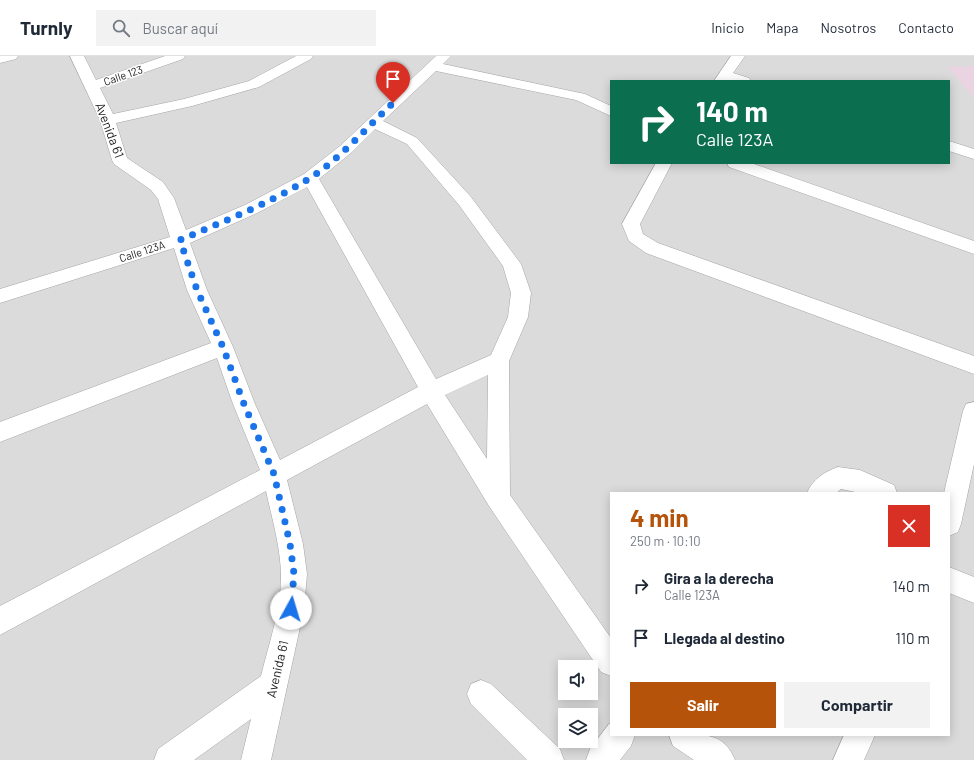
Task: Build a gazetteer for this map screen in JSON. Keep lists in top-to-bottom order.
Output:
{
  "streets": {
    "street": ["Calle 123", "Avenida 61", "Calle 123A"]
  },
  "crossings": [
    ["Calle 123", "Avenida 61"],
    ["Avenida 61", "Calle 123A"]
  ],
  "page": {
    "header": "Turnly",
    "search": "Buscar aquí",
    "nav": [
      "Inicio",
      "Mapa",
      "Nosotros",
      "Contacto"
    ],
    "turn": ["140 m", "Calle 123A"],
    "heading": ["4 min", "250 m · 10:10"],
    "list": [
      {
        "name": "Gira a la derecha",
        "note": "Calle 123A",
        "value": "140 m"
      },
      {
        "name": "Llegada al destino",
        "value": "110 m"
      }
    ],
    "buttons": ["Salir", "Compartir"]
  }
}
